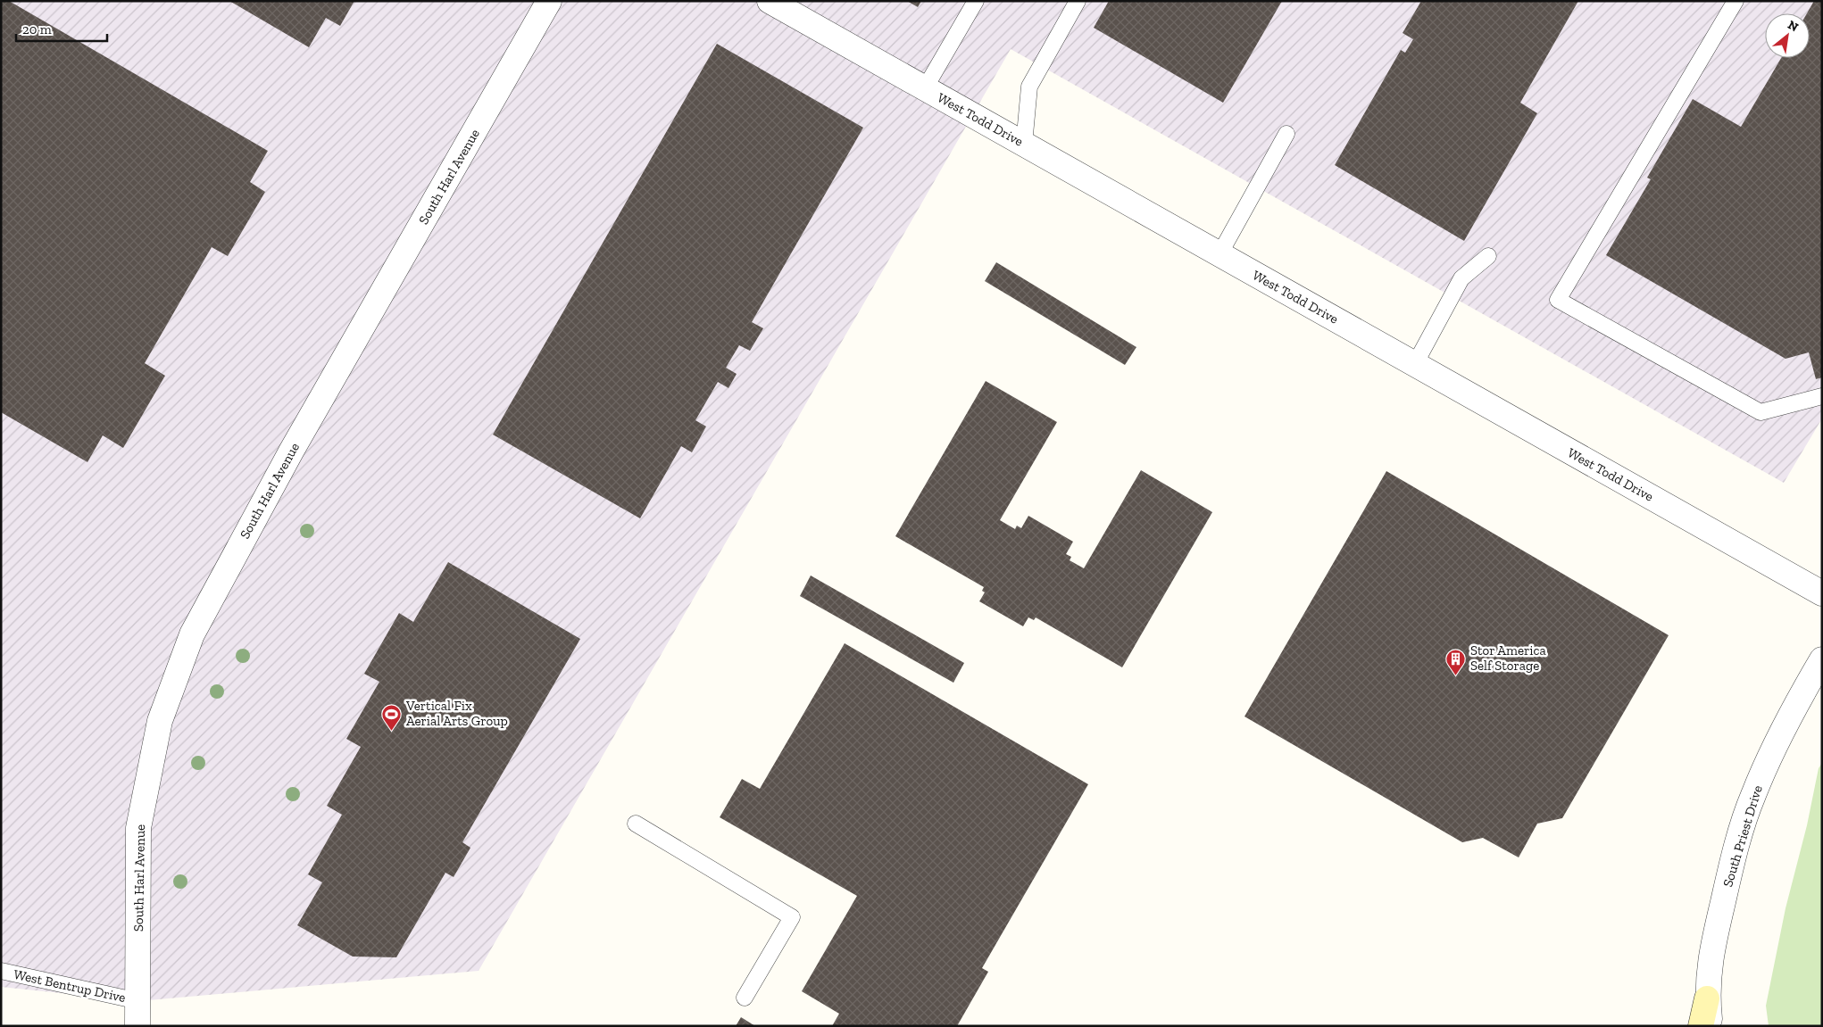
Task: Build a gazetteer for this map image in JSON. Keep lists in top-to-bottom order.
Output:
{
  "streets": {
    "street": ["West Todd Drive", "South Harl Avenue", "South Priest Drive"],
    "lane": ["West Bentrup Drive"]
  },
  "crossings": [
    ["South Harl Avenue", "West Bentrup Drive"]
  ],
  "places": {
    "building": ["Stor America Self Storage"],
    "sports": ["Vertical Fix Aerial Arts Group"]
  },
  "scale_bar": "20 m",
  "north": "top right"
}
